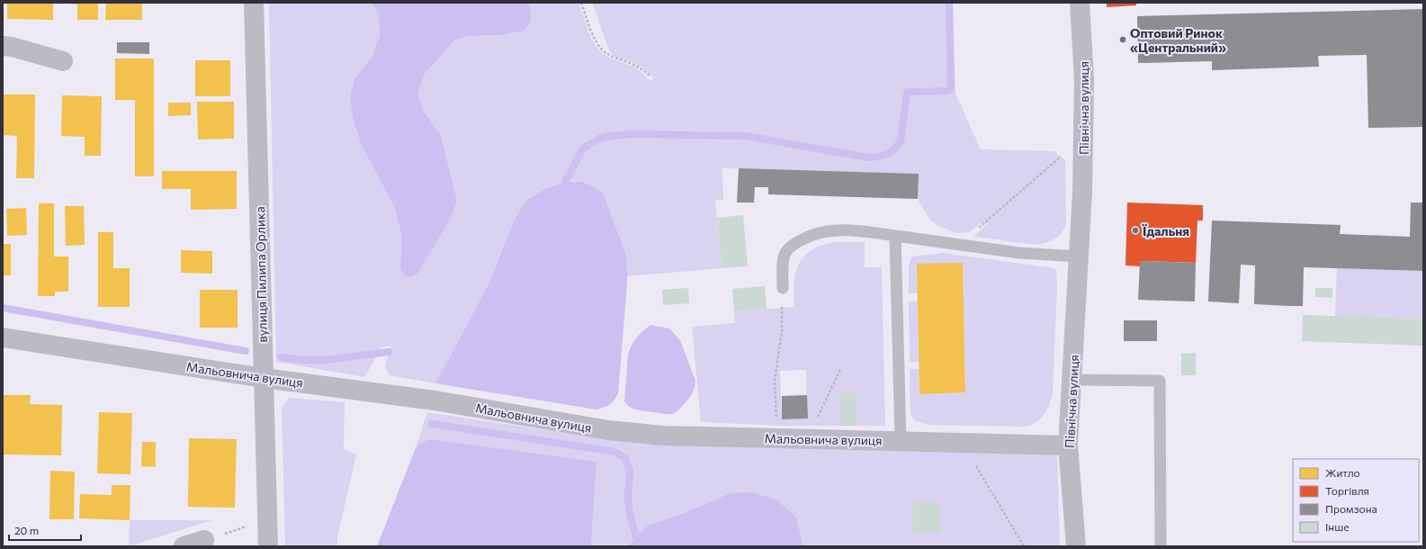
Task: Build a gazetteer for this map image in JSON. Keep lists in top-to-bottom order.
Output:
{
  "streets": {
    "street": ["Північна вулиця", "вулиця Пилипа Орлика", "Мальовнича вулиця"]
  },
  "crossings": [
    ["Північна вулиця", "Мальовнича вулиця"],
    ["вулиця Пилипа Орлика", "Мальовнича вулиця"]
  ],
  "places": ["Оптовий Ринок «Центральний»", "Їдальня"],
  "legend": [
    "Житло",
    "Торгівля",
    "Промзона",
    "Інше"
  ],
  "scale_bar": "20 m"
}
